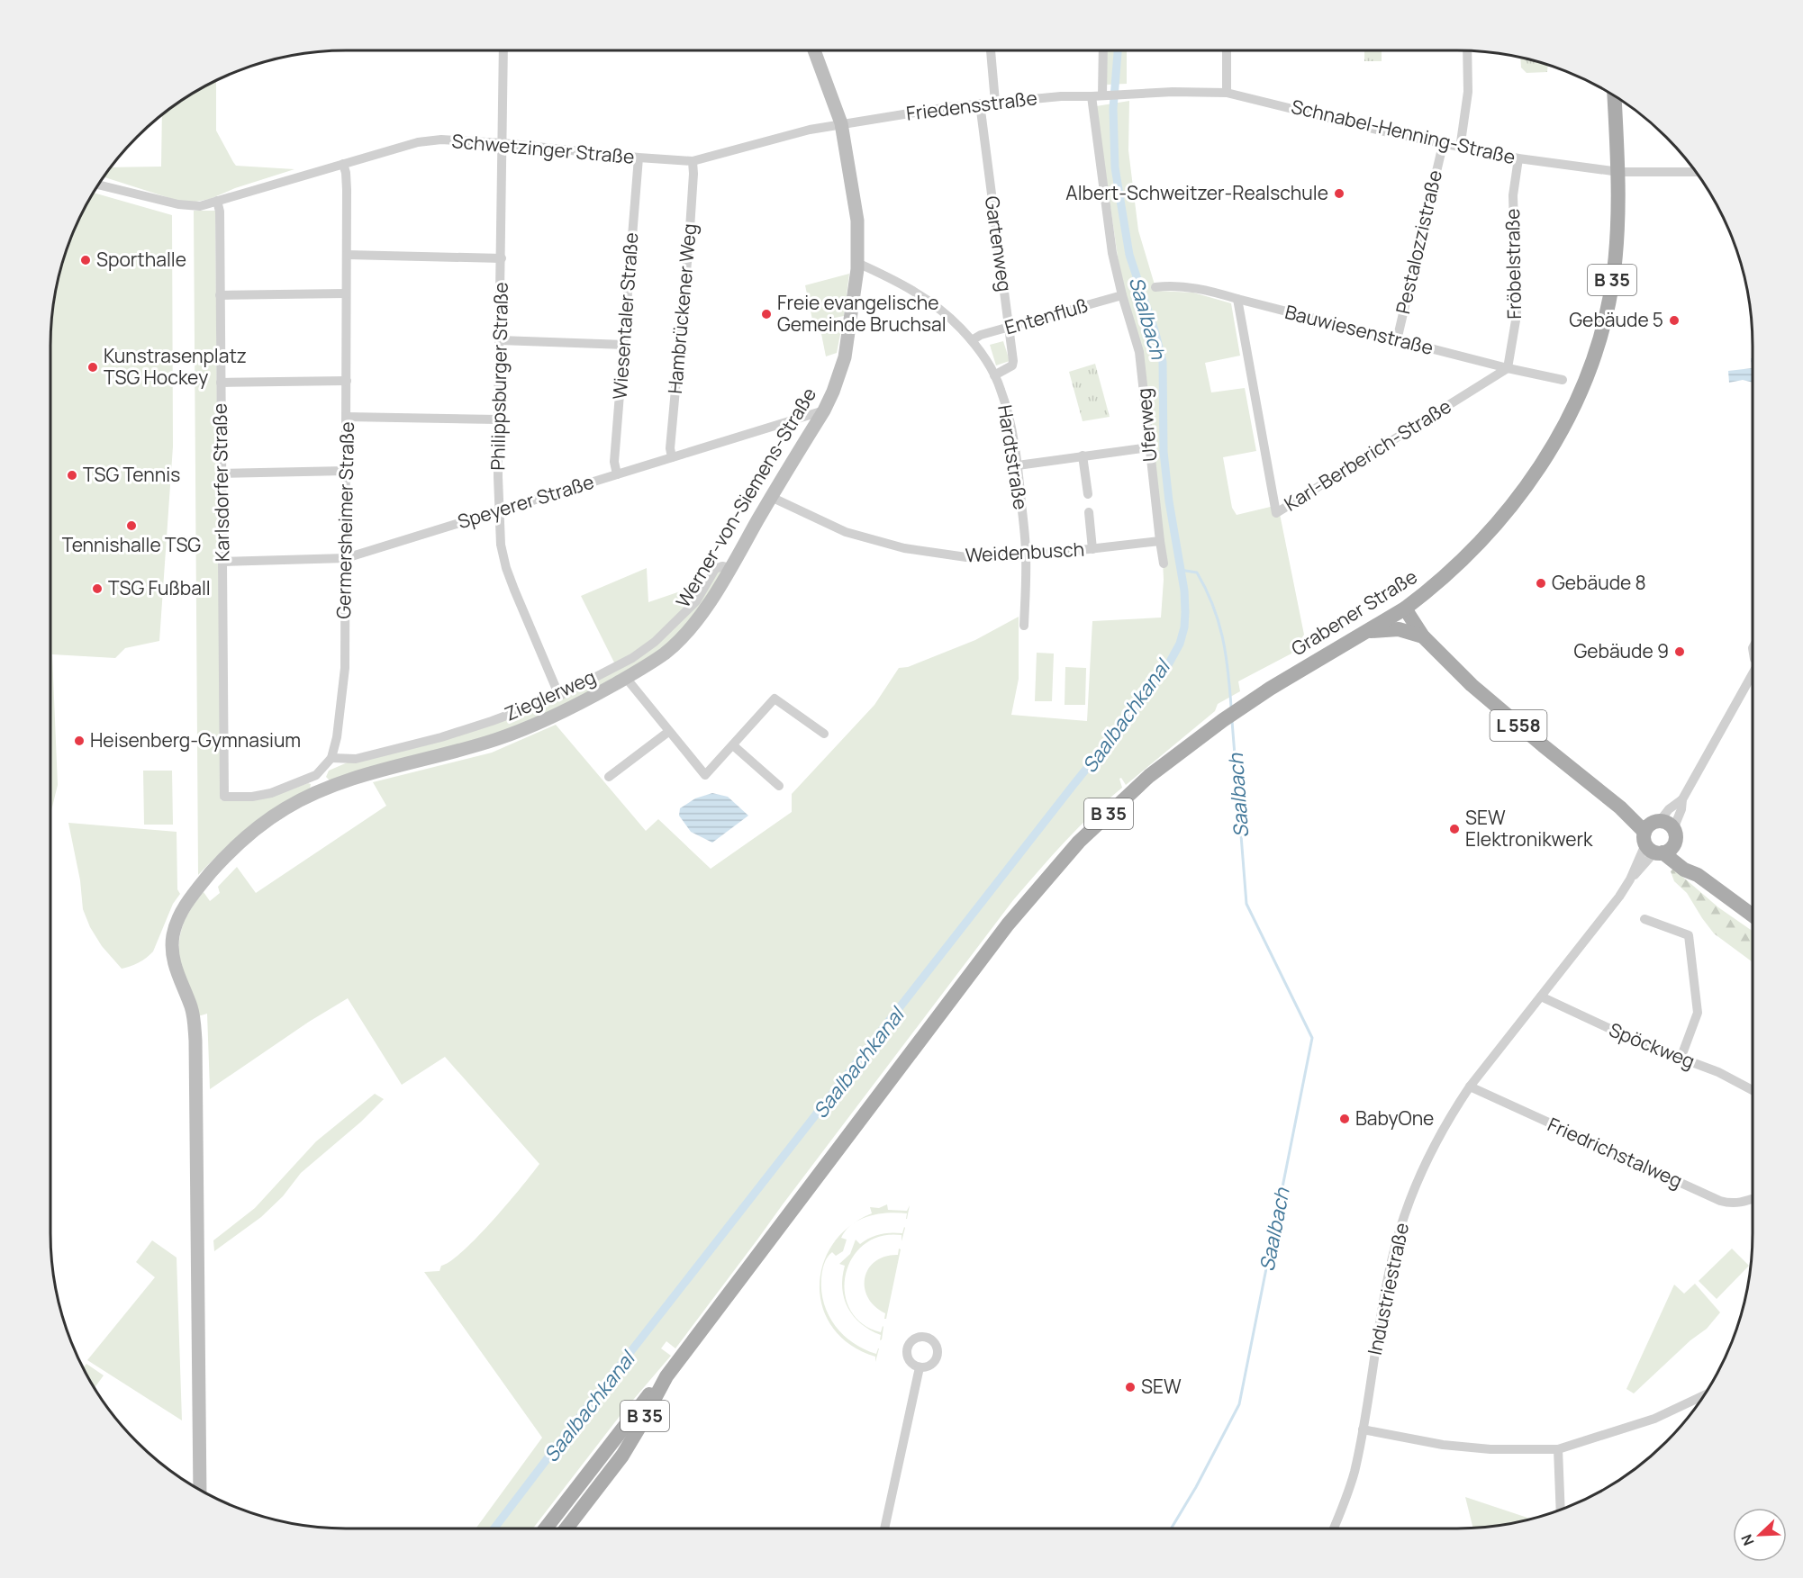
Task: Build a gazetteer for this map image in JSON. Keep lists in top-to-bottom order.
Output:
{
  "streets": {
    "main road": [
      "B 35",
      "Werner-von-Siemens-Straße",
      "Grabener Straße",
      "L 558"
    ],
    "street": [
      "Friedensstraße",
      "Schnabel-Henning-Straße",
      "Schwetzinger Straße",
      "Pestalozzistraße",
      "Gartenweg",
      "Fröbelstraße",
      "Hambrückener Weg",
      "Wiesentaler Straße",
      "Entenfluß",
      "Bauwiesenstraße",
      "Philippsburger Straße",
      "Uferweg",
      "Karl-Berberich-Straße",
      "Hardtstraße",
      "Karlsdorfer Straße",
      "Speyerer Straße",
      "Germersheimer Straße",
      "Weidenbusch",
      "Zieglerweg",
      "Spöckweg",
      "Friedrichstalweg",
      "Industriestraße"
    ]
  },
  "crossings": [
    ["Friedensstraße", "Schnabel-Henning-Straße"],
    ["Friedensstraße", "Schwetzinger Straße"],
    ["Friedensstraße", "Gartenweg"],
    ["Friedensstraße", "Uferweg"],
    ["Friedensstraße", "Werner-von-Siemens-Straße"],
    ["Schnabel-Henning-Straße", "Pestalozzistraße"],
    ["Schnabel-Henning-Straße", "Fröbelstraße"],
    ["Schnabel-Henning-Straße", "Grabener Straße"],
    ["Schwetzinger Straße", "Hambrückener Weg"],
    ["Schwetzinger Straße", "Wiesentaler Straße"],
    ["Schwetzinger Straße", "Philippsburger Straße"],
    ["Schwetzinger Straße", "Karlsdorfer Straße"],
    ["Schwetzinger Straße", "Werner-von-Siemens-Straße"],
    ["Schwetzinger Straße", "Germersheimer Straße"],
    ["Pestalozzistraße", "Bauwiesenstraße"],
    ["Gartenweg", "Entenfluß"],
    ["Gartenweg", "Hardtstraße"],
    ["Fröbelstraße", "Bauwiesenstraße"],
    ["Fröbelstraße", "Karl-Berberich-Straße"],
    ["B 35", "Grabener Straße"],
    ["B 35", "L 558"],
    ["Hambrückener Weg", "Speyerer Straße"],
    ["Wiesentaler Straße", "Speyerer Straße"],
    ["Entenfluß", "Uferweg"],
    ["Entenfluß", "Hardtstraße"],
    ["Bauwiesenstraße", "Karl-Berberich-Straße"],
    ["Philippsburger Straße", "Speyerer Straße"],
    ["Philippsburger Straße", "Zieglerweg"],
    ["Uferweg", "Weidenbusch"],
    ["Hardtstraße", "Werner-von-Siemens-Straße"],
    ["Hardtstraße", "Weidenbusch"],
    ["Karlsdorfer Straße", "Speyerer Straße"],
    ["Karlsdorfer Straße", "Germersheimer Straße"],
    ["Werner-von-Siemens-Straße", "Speyerer Straße"],
    ["Werner-von-Siemens-Straße", "Weidenbusch"],
    ["Werner-von-Siemens-Straße", "Zieglerweg"],
    ["Speyerer Straße", "Germersheimer Straße"],
    ["Germersheimer Straße", "Zieglerweg"],
    ["Grabener Straße", "L 558"],
    ["L 558", "Industriestraße"],
    ["Spöckweg", "Industriestraße"],
    ["Friedrichstalweg", "Industriestraße"]
  ],
  "water": ["Saalbach", "Saalbachkanal"],
  "places": [
    "Albert-Schweitzer-Realschule",
    "Sporthalle",
    "Freie evangelische Gemeinde Bruchsal",
    "Gebäude 5",
    "Kunstrasenplatz TSG Hockey",
    "TSG Tennis",
    "Tennishalle TSG",
    "Gebäude 8",
    "TSG Fußball",
    "Gebäude 9",
    "Heisenberg-Gymnasium",
    "SEW Elektronikwerk",
    "BabyOne",
    "SEW"
  ],
  "north": "bottom left"
}
